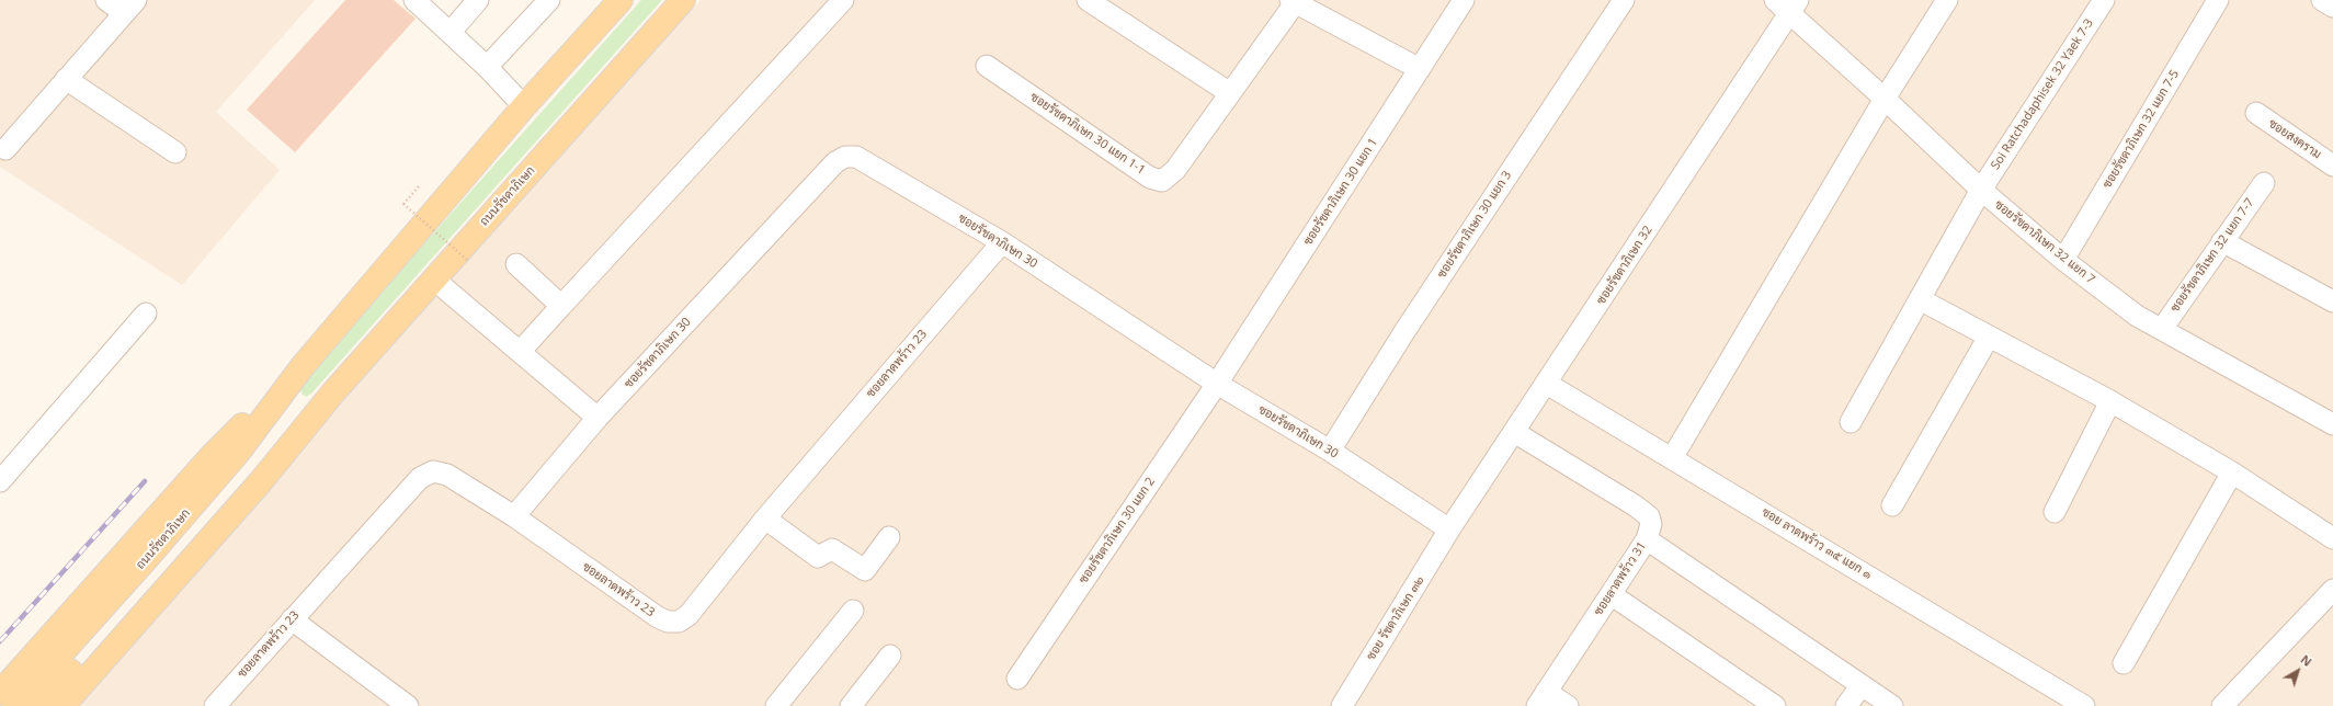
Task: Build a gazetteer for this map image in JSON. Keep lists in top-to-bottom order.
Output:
{
  "streets": {
    "main road": ["ถนนรัชดาภิเษก"],
    "street": [
      "Soi Ratchadaphisek 32 Yaek 7-3",
      "ซอยรัชดาภิเษก 32 แยก 7-5",
      "ซอยรัชดาภิเษก 30 แยก 1-1",
      "ซอยสงคราม",
      "ซอยรัชดาภิเษก 30 แยก 1",
      "ซอยรัชดาภิเษก 30 แยก 3",
      "ซอยรัชดาภิเษก 30",
      "ซอยรัชดาภิเษก 32 แยก 7",
      "ซอยรัชดาภิเษก 32 แยก 7-7",
      "ซอยรัชดาภิเษก 32",
      "ซอยลาดพร้าว 23",
      "ซอยรัชดาภิเษก 30 แยก 2",
      "ซอย ลาดพร้าว ๓๕ แยก ๑",
      "ซอยลาดพร้าว 31",
      "ซอย รัชดาภิเษก ๓๒"
    ]
  },
  "crossings": [
    ["Soi Ratchadaphisek 32 Yaek 7-3", "ซอยรัชดาภิเษก 32 แยก 7"],
    ["ซอยรัชดาภิเษก 32 แยก 7-5", "ซอยรัชดาภิเษก 32 แยก 7"],
    ["ซอยรัชดาภิเษก 30 แยก 1-1", "ซอยรัชดาภิเษก 30 แยก 1"],
    ["ซอยรัชดาภิเษก 30 แยก 1", "ซอยรัชดาภิเษก 30"],
    ["ซอยรัชดาภิเษก 30 แยก 1", "ซอยรัชดาภิเษก 30 แยก 2"],
    ["ซอยรัชดาภิเษก 30 แยก 3", "ซอยรัชดาภิเษก 30"],
    ["ซอยรัชดาภิเษก 30", "ซอยรัชดาภิเษก 32"],
    ["ซอยรัชดาภิเษก 30", "ซอยลาดพร้าว 23"],
    ["ซอยรัชดาภิเษก 30", "ซอยรัชดาภิเษก 30 แยก 2"],
    ["ซอยรัชดาภิเษก 30", "ซอย รัชดาภิเษก ๓๒"],
    ["ซอยรัชดาภิเษก 32 แยก 7", "ซอยรัชดาภิเษก 32 แยก 7-7"],
    ["ซอยรัชดาภิเษก 32 แยก 7", "ซอยรัชดาภิเษก 32"],
    ["ซอยรัชดาภิเษก 32", "ซอย ลาดพร้าว ๓๕ แยก ๑"],
    ["ซอยรัชดาภิเษก 32", "ซอยลาดพร้าว 31"],
    ["ซอยรัชดาภิเษก 32", "ซอย รัชดาภิเษก ๓๒"]
  ],
  "north": "top right"
}
